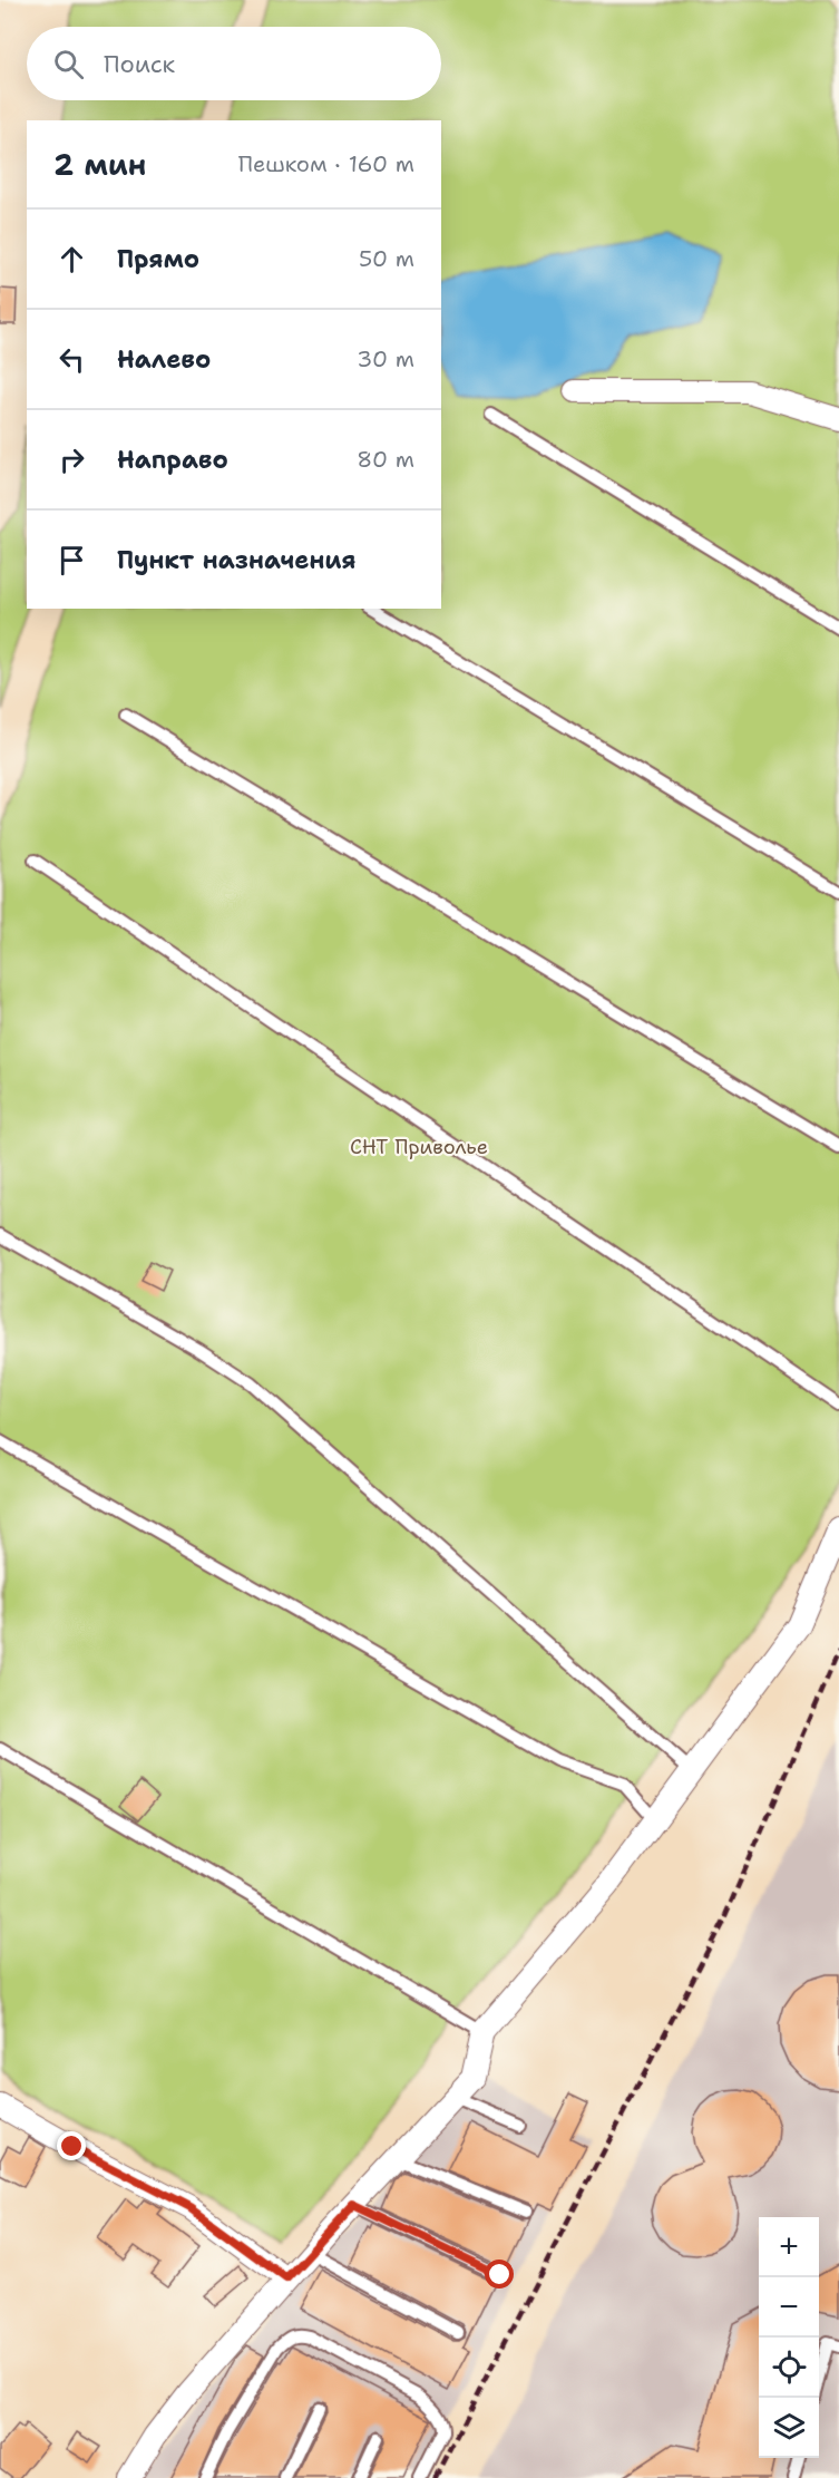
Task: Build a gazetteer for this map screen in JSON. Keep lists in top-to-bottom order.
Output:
{
  "parks": ["СНТ Приволье"],
  "page": {
    "search": "Поиск",
    "heading": ["2 мин", "Пешком · 160 m"],
    "list": [
      ["Прямо", "50 m"],
      ["Налево", "30 m"],
      ["Направо", "80 m"],
      "Пункт назначения"
    ],
    "map_buttons": ["+", "−"]
  }
}
